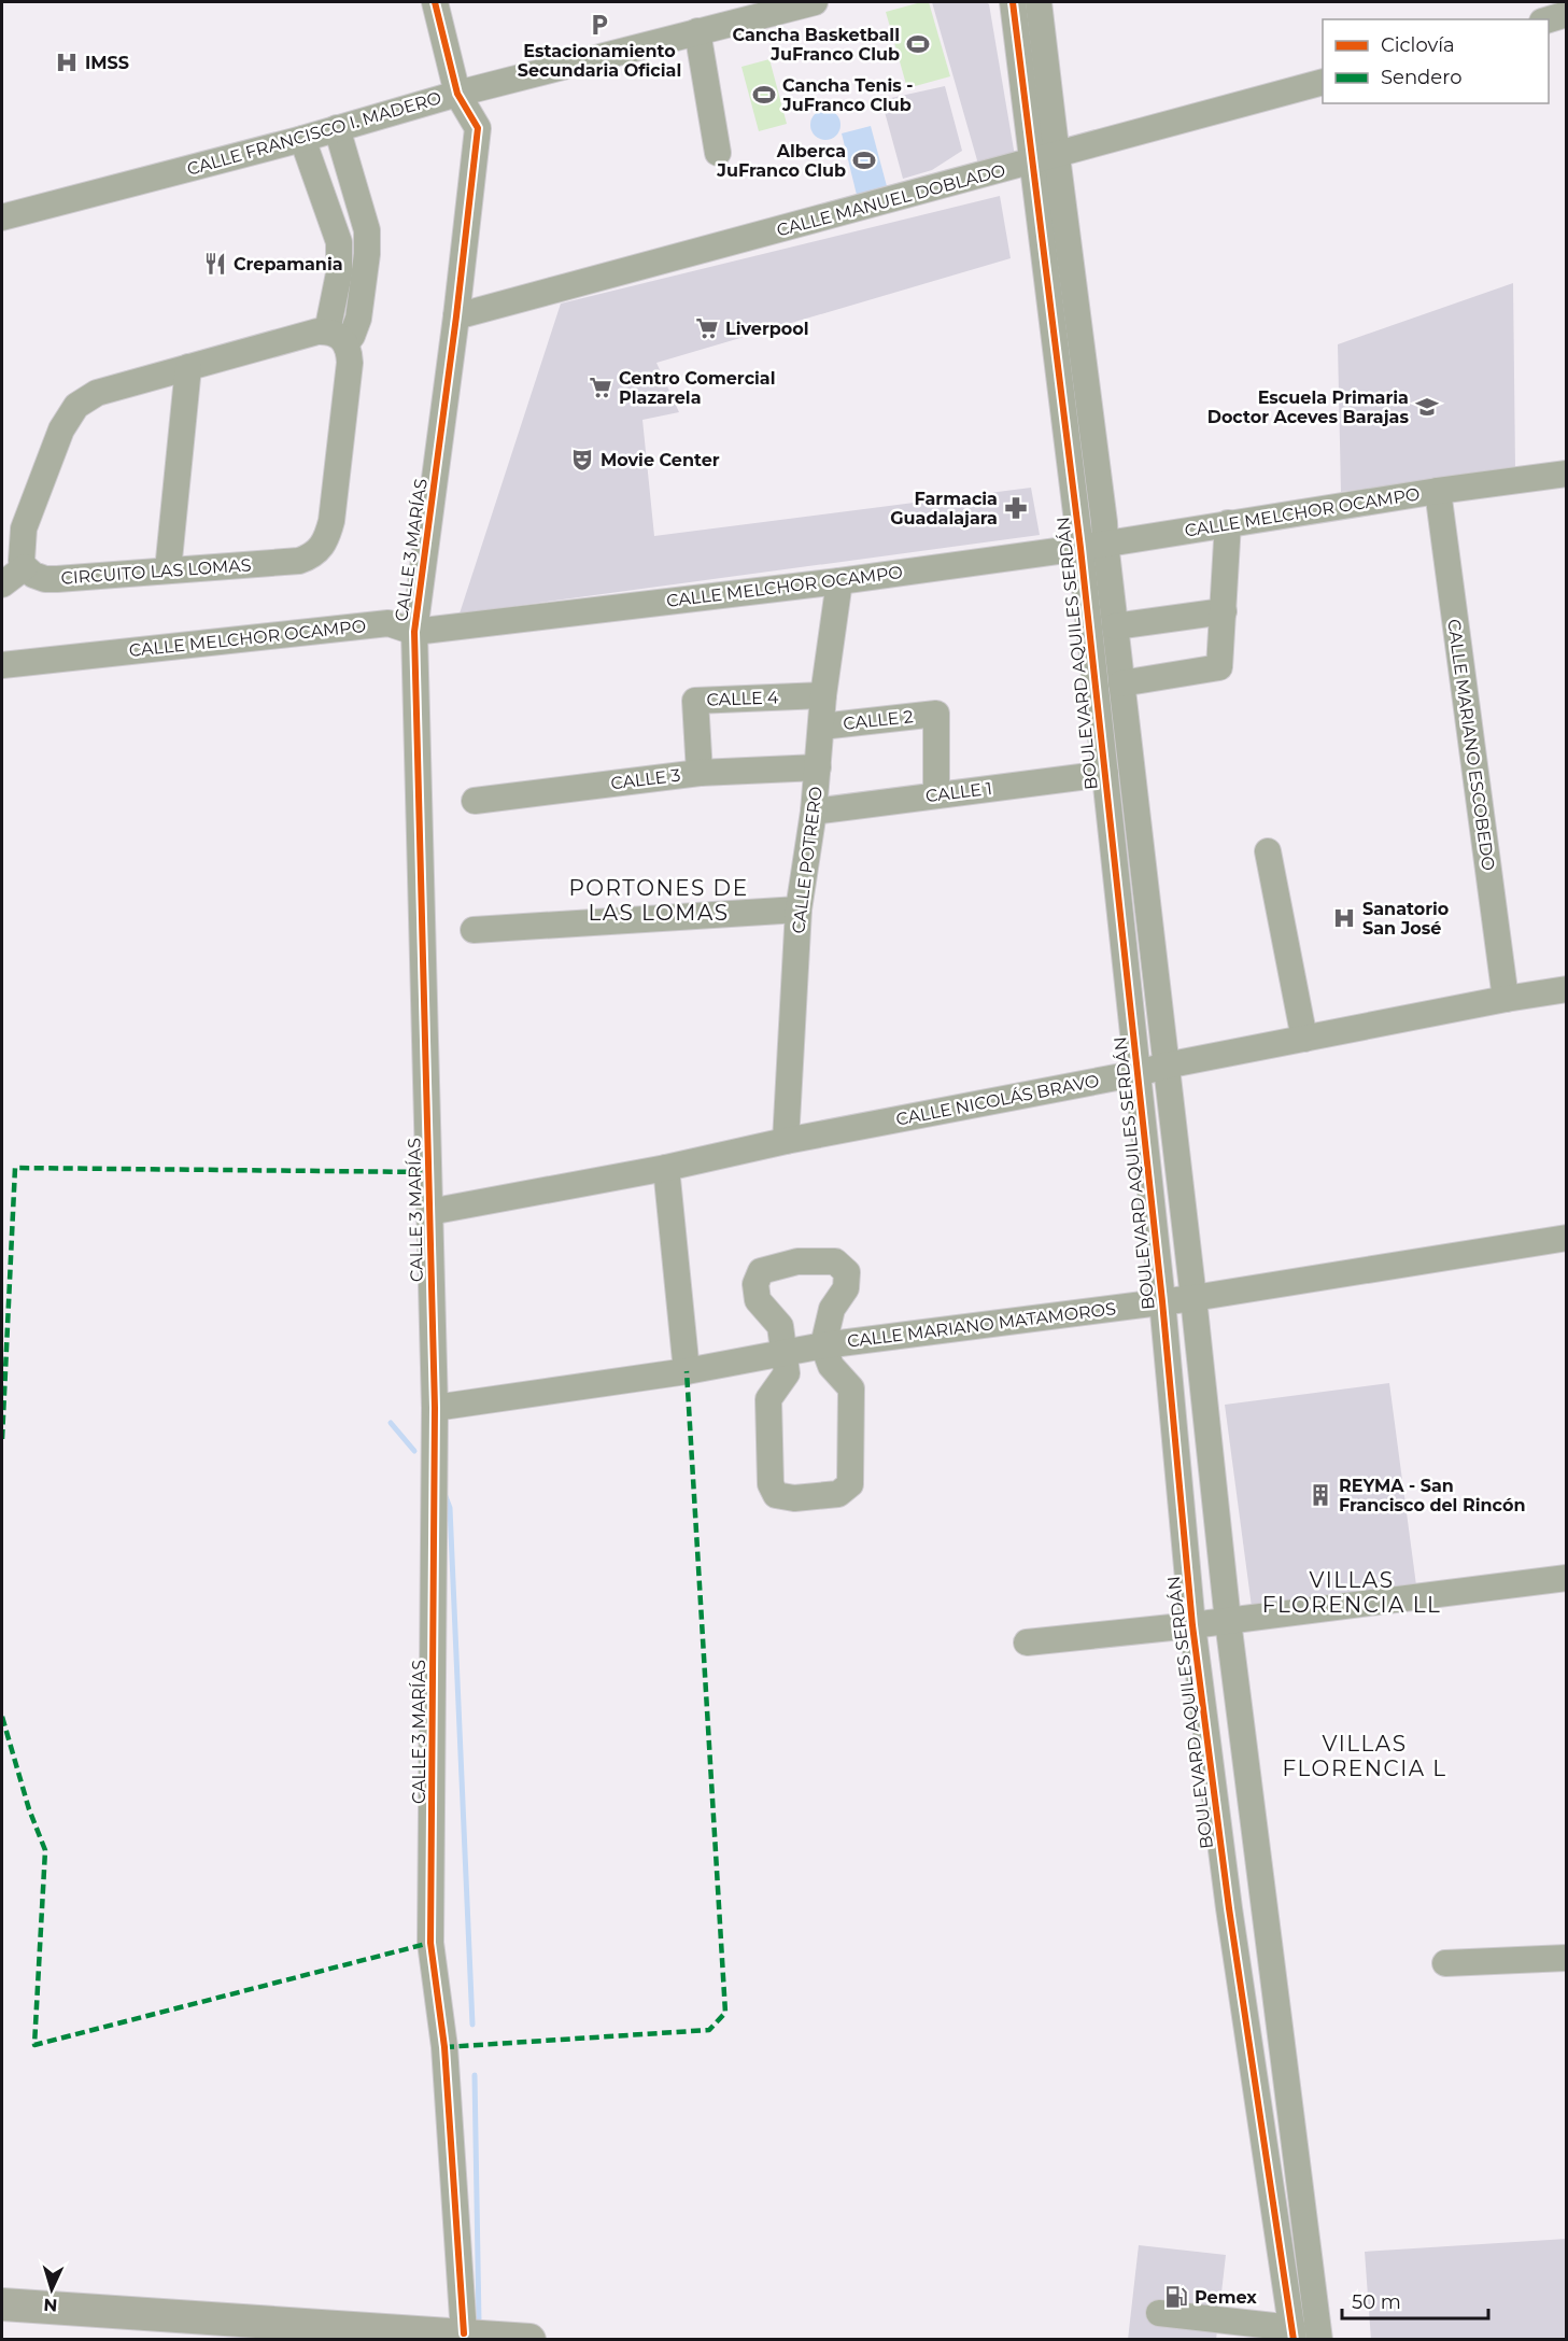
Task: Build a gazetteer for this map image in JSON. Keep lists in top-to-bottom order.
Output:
{
  "streets": {
    "street": [
      "CALLE FRANCISCO I. MADERO",
      "CALLE MANUEL DOBLADO",
      "CALLE MELCHOR OCAMPO",
      "CALLE 3 MARÍAS",
      "CIRCUITO LAS LOMAS",
      "BOULEVARD AQUILES SERDÁN",
      "CALLE 4",
      "CALLE 2",
      "CALLE MARIANO ESCOBEDO",
      "CALLE 3",
      "CALLE 1",
      "CALLE POTRERO",
      "CALLE NICOLÁS BRAVO",
      "CALLE MARIANO MATAMOROS"
    ]
  },
  "crossings": [
    ["CALLE FRANCISCO I. MADERO", "CALLE 3 MARÍAS"],
    ["CALLE FRANCISCO I. MADERO", "CIRCUITO LAS LOMAS"],
    ["CALLE MANUEL DOBLADO", "CALLE 3 MARÍAS"],
    ["CALLE MANUEL DOBLADO", "BOULEVARD AQUILES SERDÁN"],
    ["CALLE MELCHOR OCAMPO", "CALLE 3 MARÍAS"],
    ["CALLE MELCHOR OCAMPO", "BOULEVARD AQUILES SERDÁN"],
    ["CALLE MELCHOR OCAMPO", "CALLE MARIANO ESCOBEDO"],
    ["CALLE MELCHOR OCAMPO", "CALLE POTRERO"],
    ["CALLE 3 MARÍAS", "CALLE NICOLÁS BRAVO"],
    ["CALLE 3 MARÍAS", "CALLE MARIANO MATAMOROS"],
    ["BOULEVARD AQUILES SERDÁN", "CALLE 1"],
    ["BOULEVARD AQUILES SERDÁN", "CALLE NICOLÁS BRAVO"],
    ["BOULEVARD AQUILES SERDÁN", "CALLE MARIANO MATAMOROS"],
    ["CALLE 4", "CALLE 3"],
    ["CALLE 4", "CALLE POTRERO"],
    ["CALLE 2", "CALLE 1"],
    ["CALLE 2", "CALLE POTRERO"],
    ["CALLE MARIANO ESCOBEDO", "CALLE NICOLÁS BRAVO"],
    ["CALLE 3", "CALLE POTRERO"],
    ["CALLE 1", "CALLE POTRERO"],
    ["CALLE POTRERO", "CALLE NICOLÁS BRAVO"]
  ],
  "districts": ["PORTONES DE LAS LOMAS", "VILLAS FLORENCIA LL", "VILLAS FLORENCIA L"],
  "places": {
    "parking": ["Estacionamiento Secundaria Oficial"],
    "sports": ["Cancha Basketball JuFranco Club", "Cancha Tenis - JuFranco Club", "Alberca JuFranco Club"],
    "hospital": ["IMSS", "Sanatorio San José"],
    "restaurant": ["Crepamania"],
    "supermarket": ["Liverpool", "Centro Comercial Plazarela"],
    "school or university": ["Escuela Primaria Doctor Aceves Barajas"],
    "theatre": ["Movie Center"],
    "pharmacy": ["Farmacia Guadalajara"],
    "building": ["REYMA - San Francisco del Rincón"],
    "fuel station": ["Pemex"]
  },
  "legend": ["Ciclovía", "Sendero"],
  "scale_bar": "50 m",
  "north": "bottom"
}
